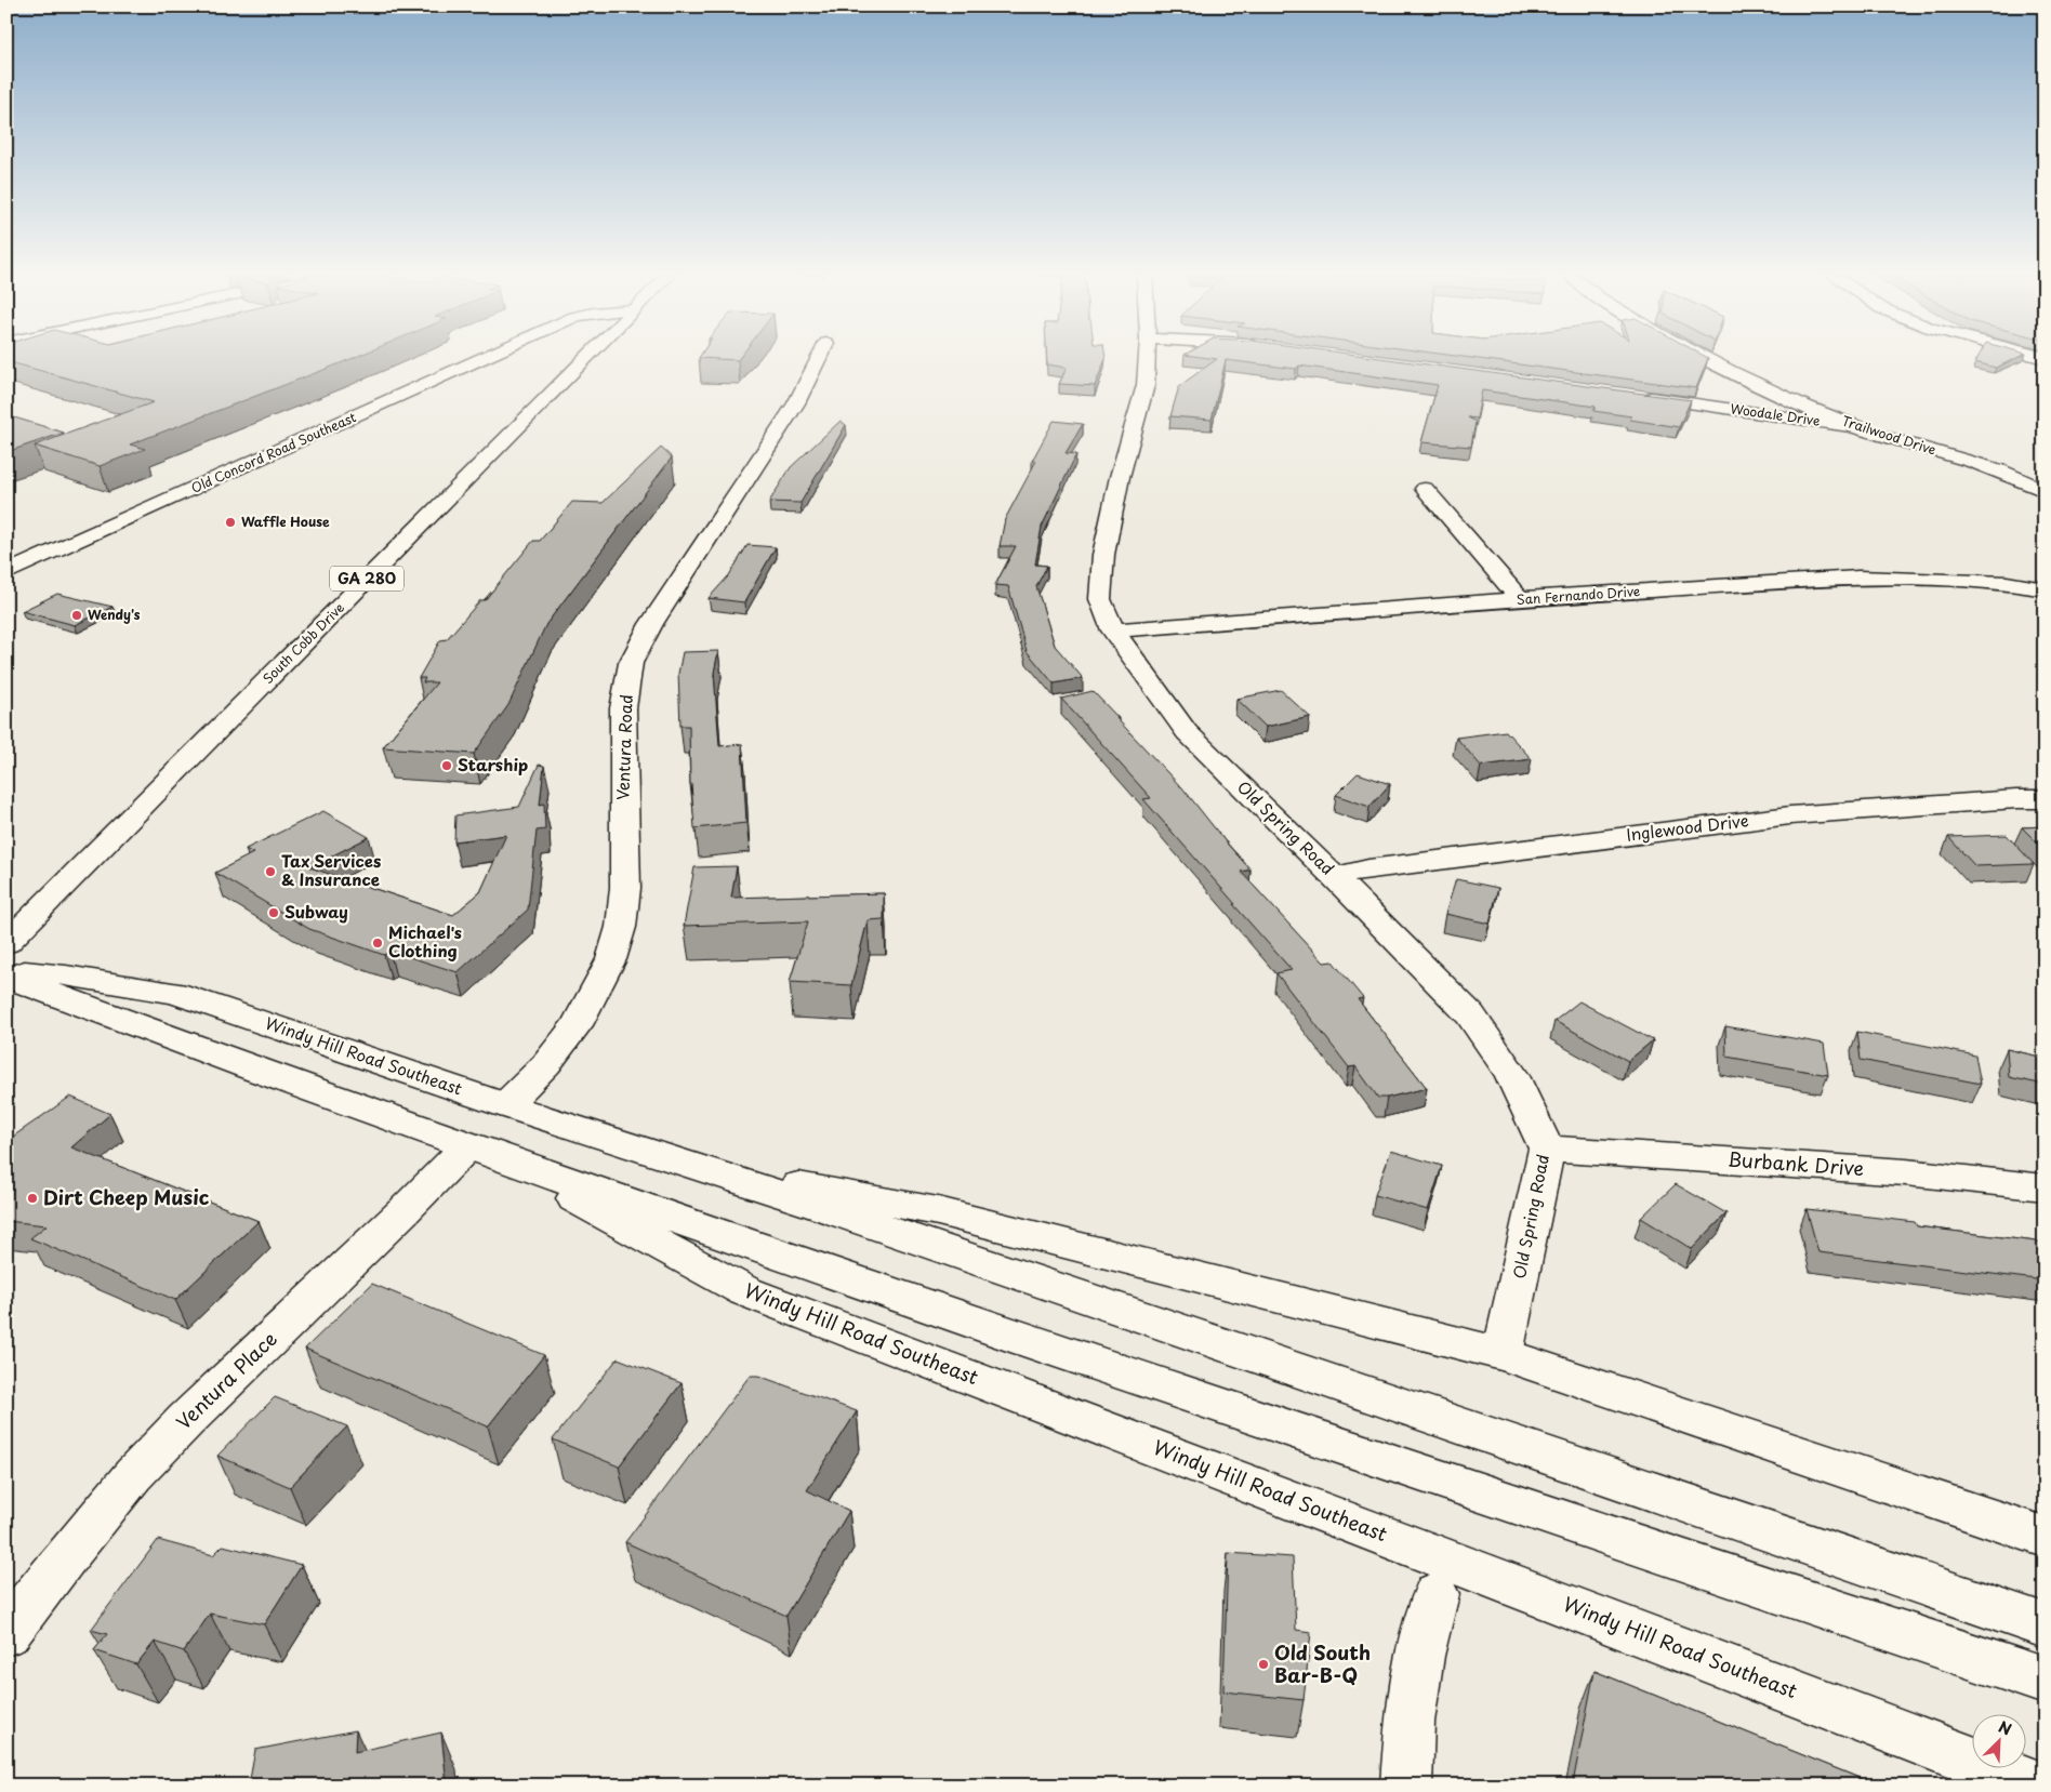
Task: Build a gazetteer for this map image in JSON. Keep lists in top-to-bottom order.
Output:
{
  "streets": {
    "street": [
      "Woodale Drive",
      "Trailwood Drive",
      "Old Concord Road Southeast",
      "GA 280",
      "San Fernando Drive",
      "South Cobb Drive",
      "Ventura Road",
      "Old Spring Road",
      "Inglewood Drive",
      "Windy Hill Road Southeast",
      "Burbank Drive",
      "Ventura Place"
    ]
  },
  "crossings": [
    ["Woodale Drive", "Trailwood Drive"],
    ["San Fernando Drive", "Old Spring Road"],
    ["Ventura Road", "Windy Hill Road Southeast"],
    ["Old Spring Road", "Inglewood Drive"],
    ["Old Spring Road", "Windy Hill Road Southeast"],
    ["Old Spring Road", "Burbank Drive"],
    ["Windy Hill Road Southeast", "Ventura Place"]
  ],
  "places": [
    "Waffle House",
    "Wendy's",
    "Starship",
    "Tax Services & Insurance",
    "Subway",
    "Michael's Clothing",
    "Dirt Cheep Music",
    "Old South Bar-B-Q"
  ],
  "north": "top right"
}
